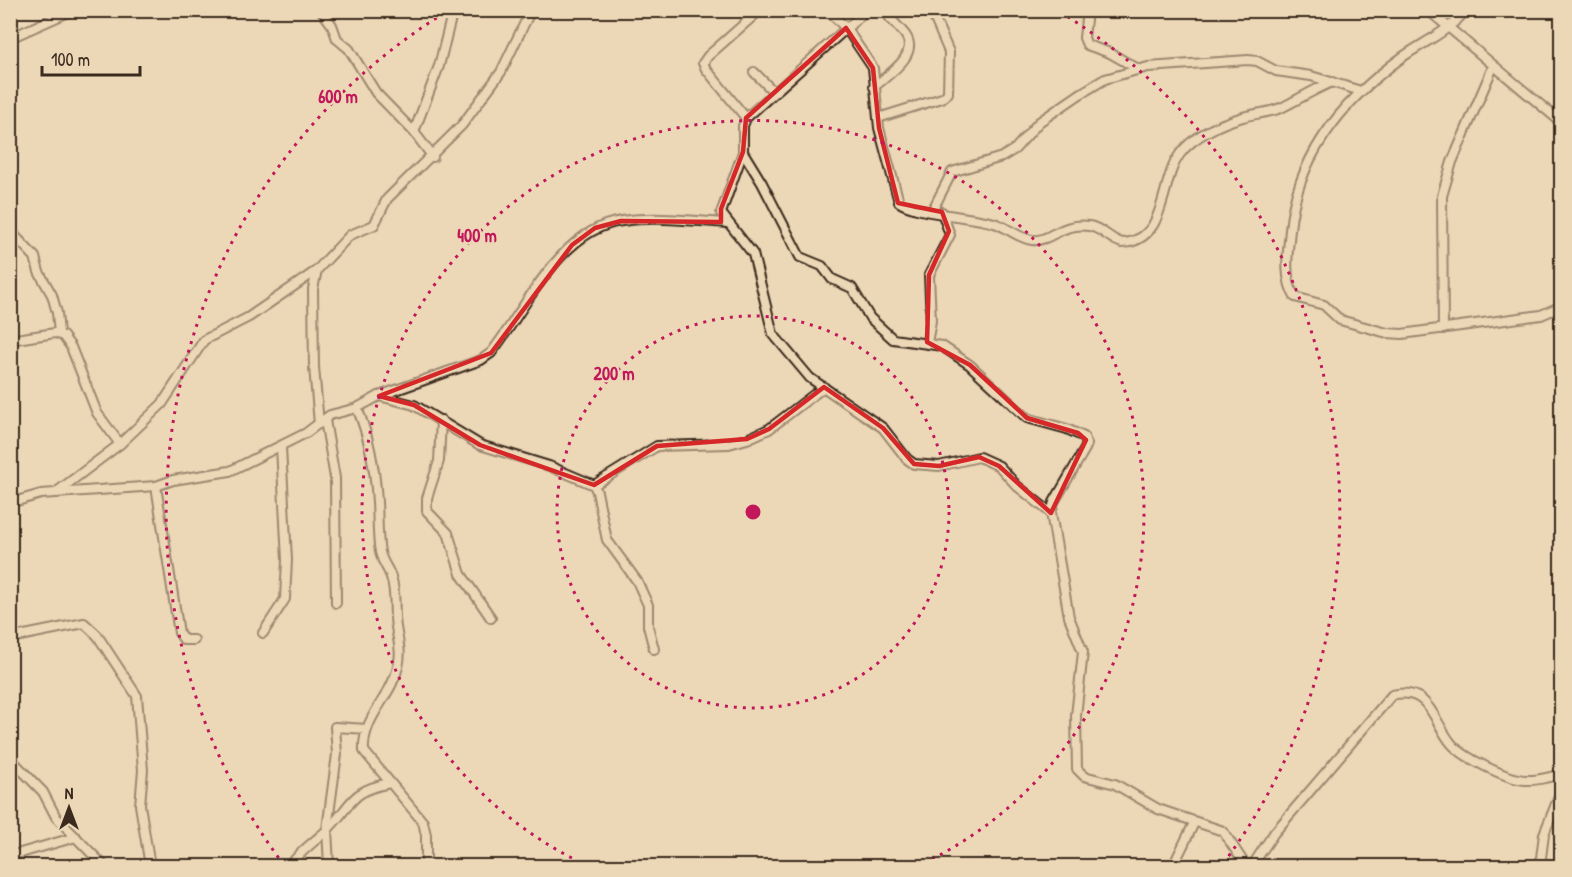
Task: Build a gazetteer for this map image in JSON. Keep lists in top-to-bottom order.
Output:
{
  "scale_bar": "100 m",
  "north": "top",
  "rings": ["600 m", "400 m", "200 m"]
}
